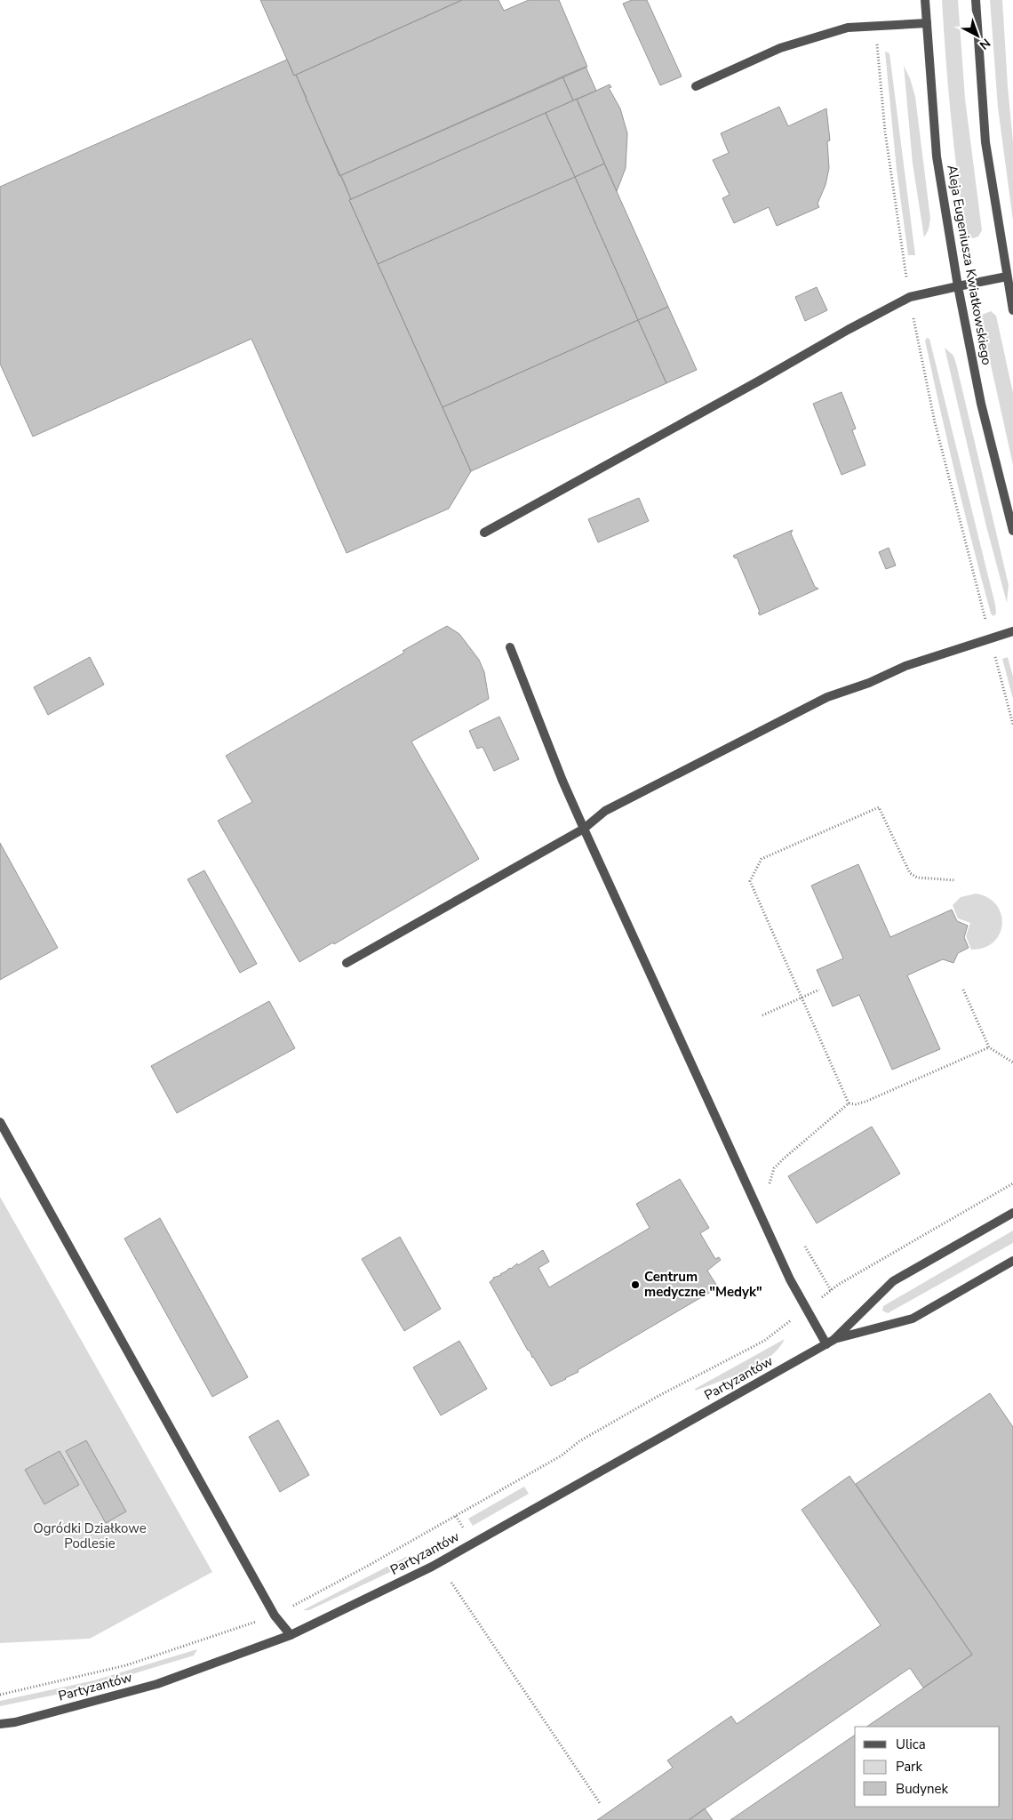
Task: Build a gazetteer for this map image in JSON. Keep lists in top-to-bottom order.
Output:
{
  "streets": {
    "street": ["Aleja Eugeniusza Kwiatkowskiego", "Partyzantów"]
  },
  "parks": ["Ogródki Działkowe Podlesie"],
  "places": ["Centrum medyczne \"Medyk\""],
  "legend": ["Ulica", "Park", "Budynek"],
  "north": "bottom right"
}
